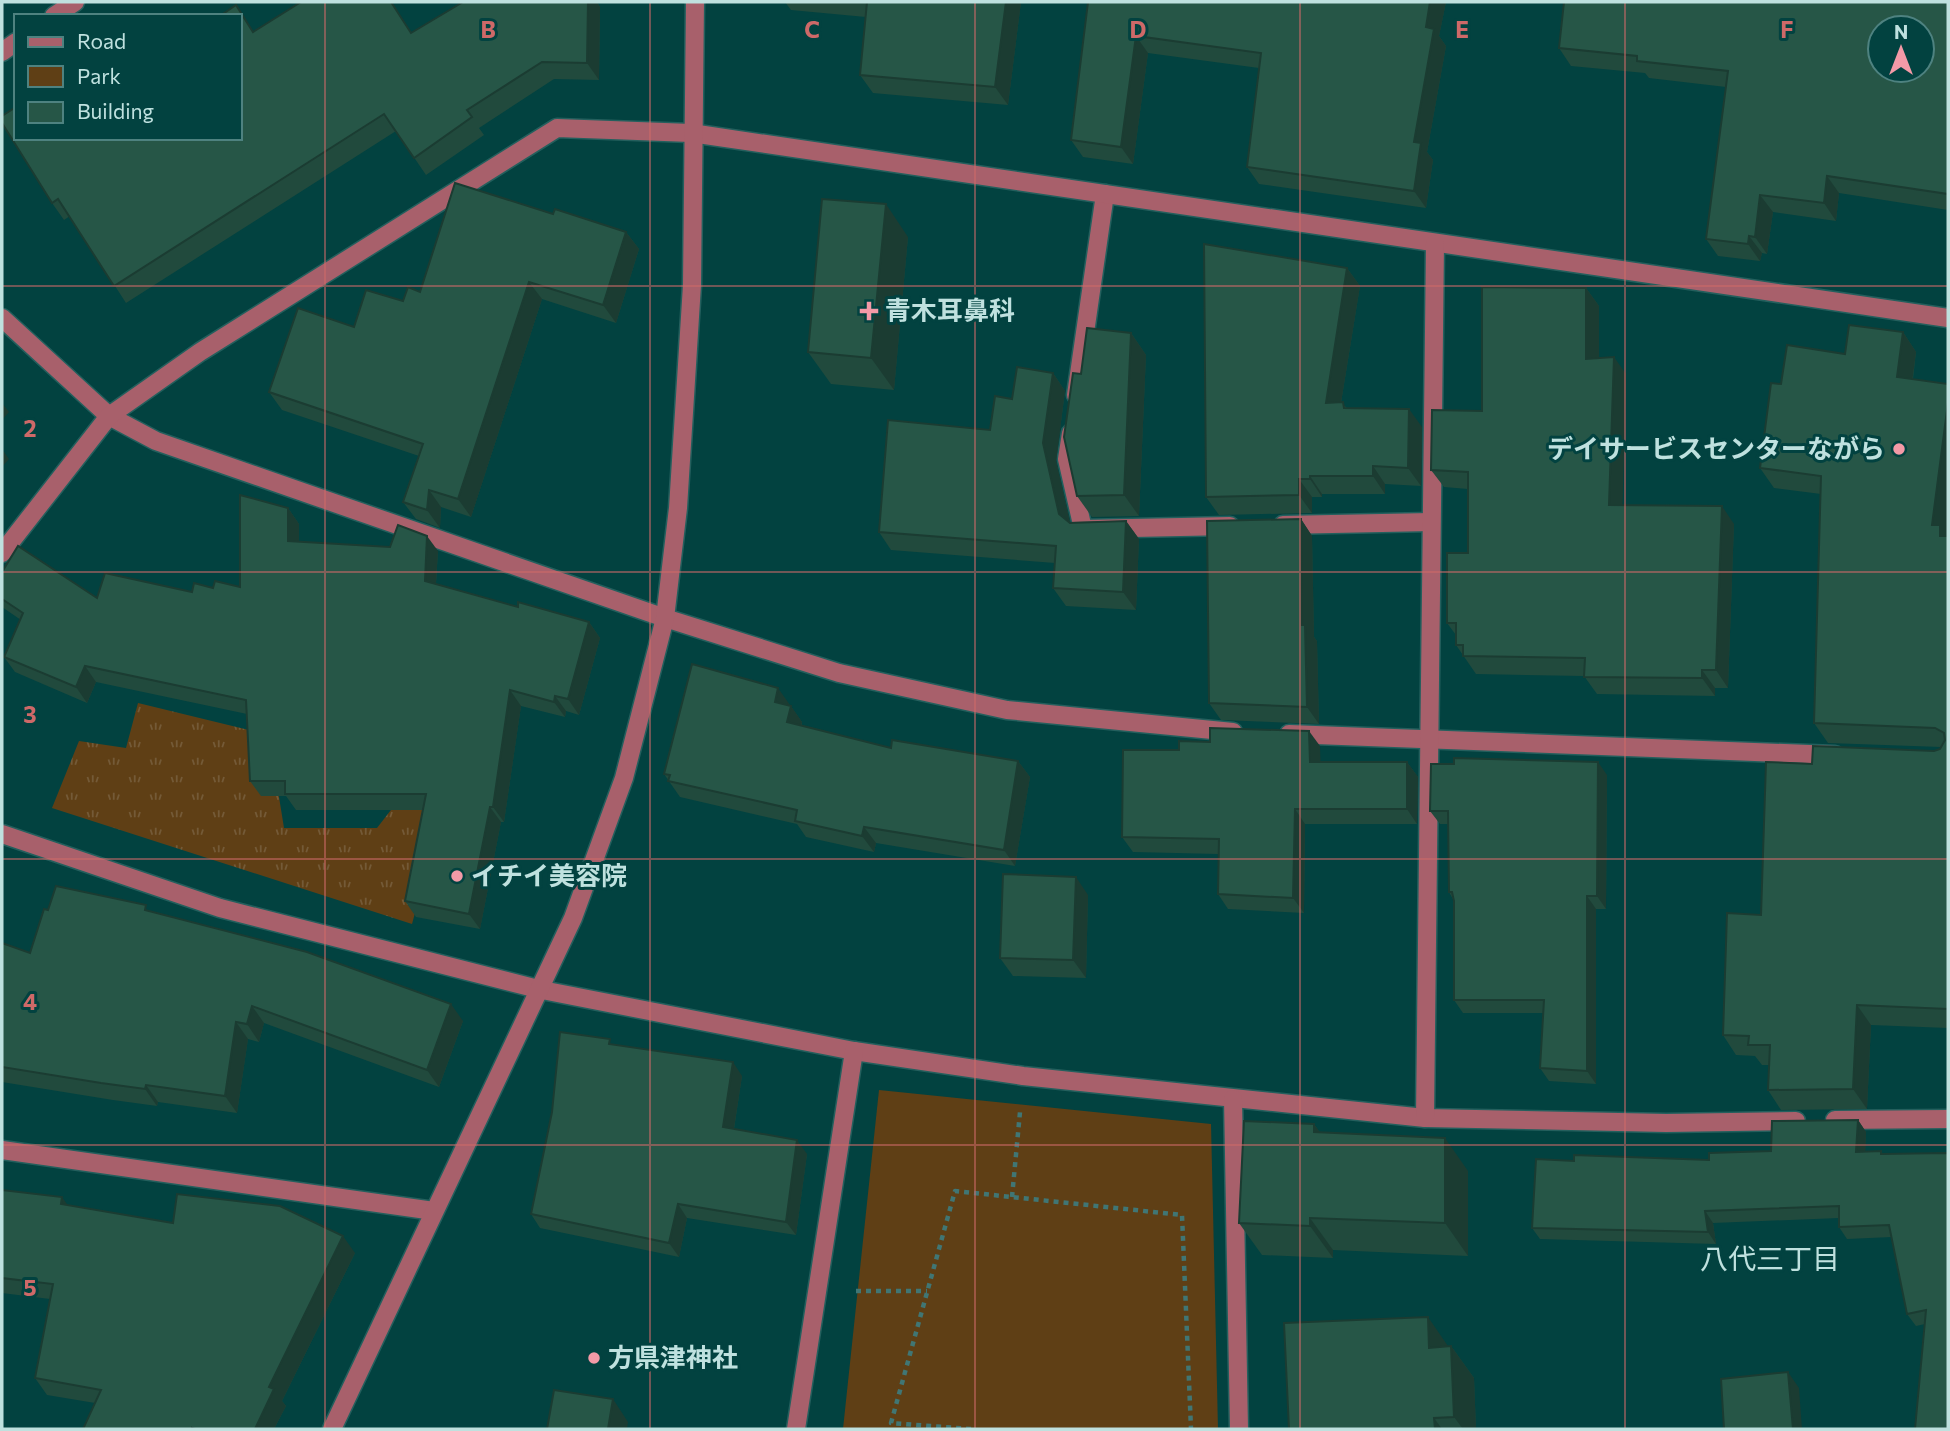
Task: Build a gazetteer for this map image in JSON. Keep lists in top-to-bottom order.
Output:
{
  "districts": ["八代三丁目"],
  "places": {
    "health": ["青木耳鼻科"],
    "other": ["デイサービスセンターながら", "イチイ美容院", "方県津神社"]
  },
  "legend": ["Road", "Park", "Building"],
  "north": "top",
  "grid": {
    "columns": [
      "B",
      "C",
      "D",
      "E",
      "F"
    ],
    "rows": [
      "2",
      "3",
      "4",
      "5"
    ]
  }
}
